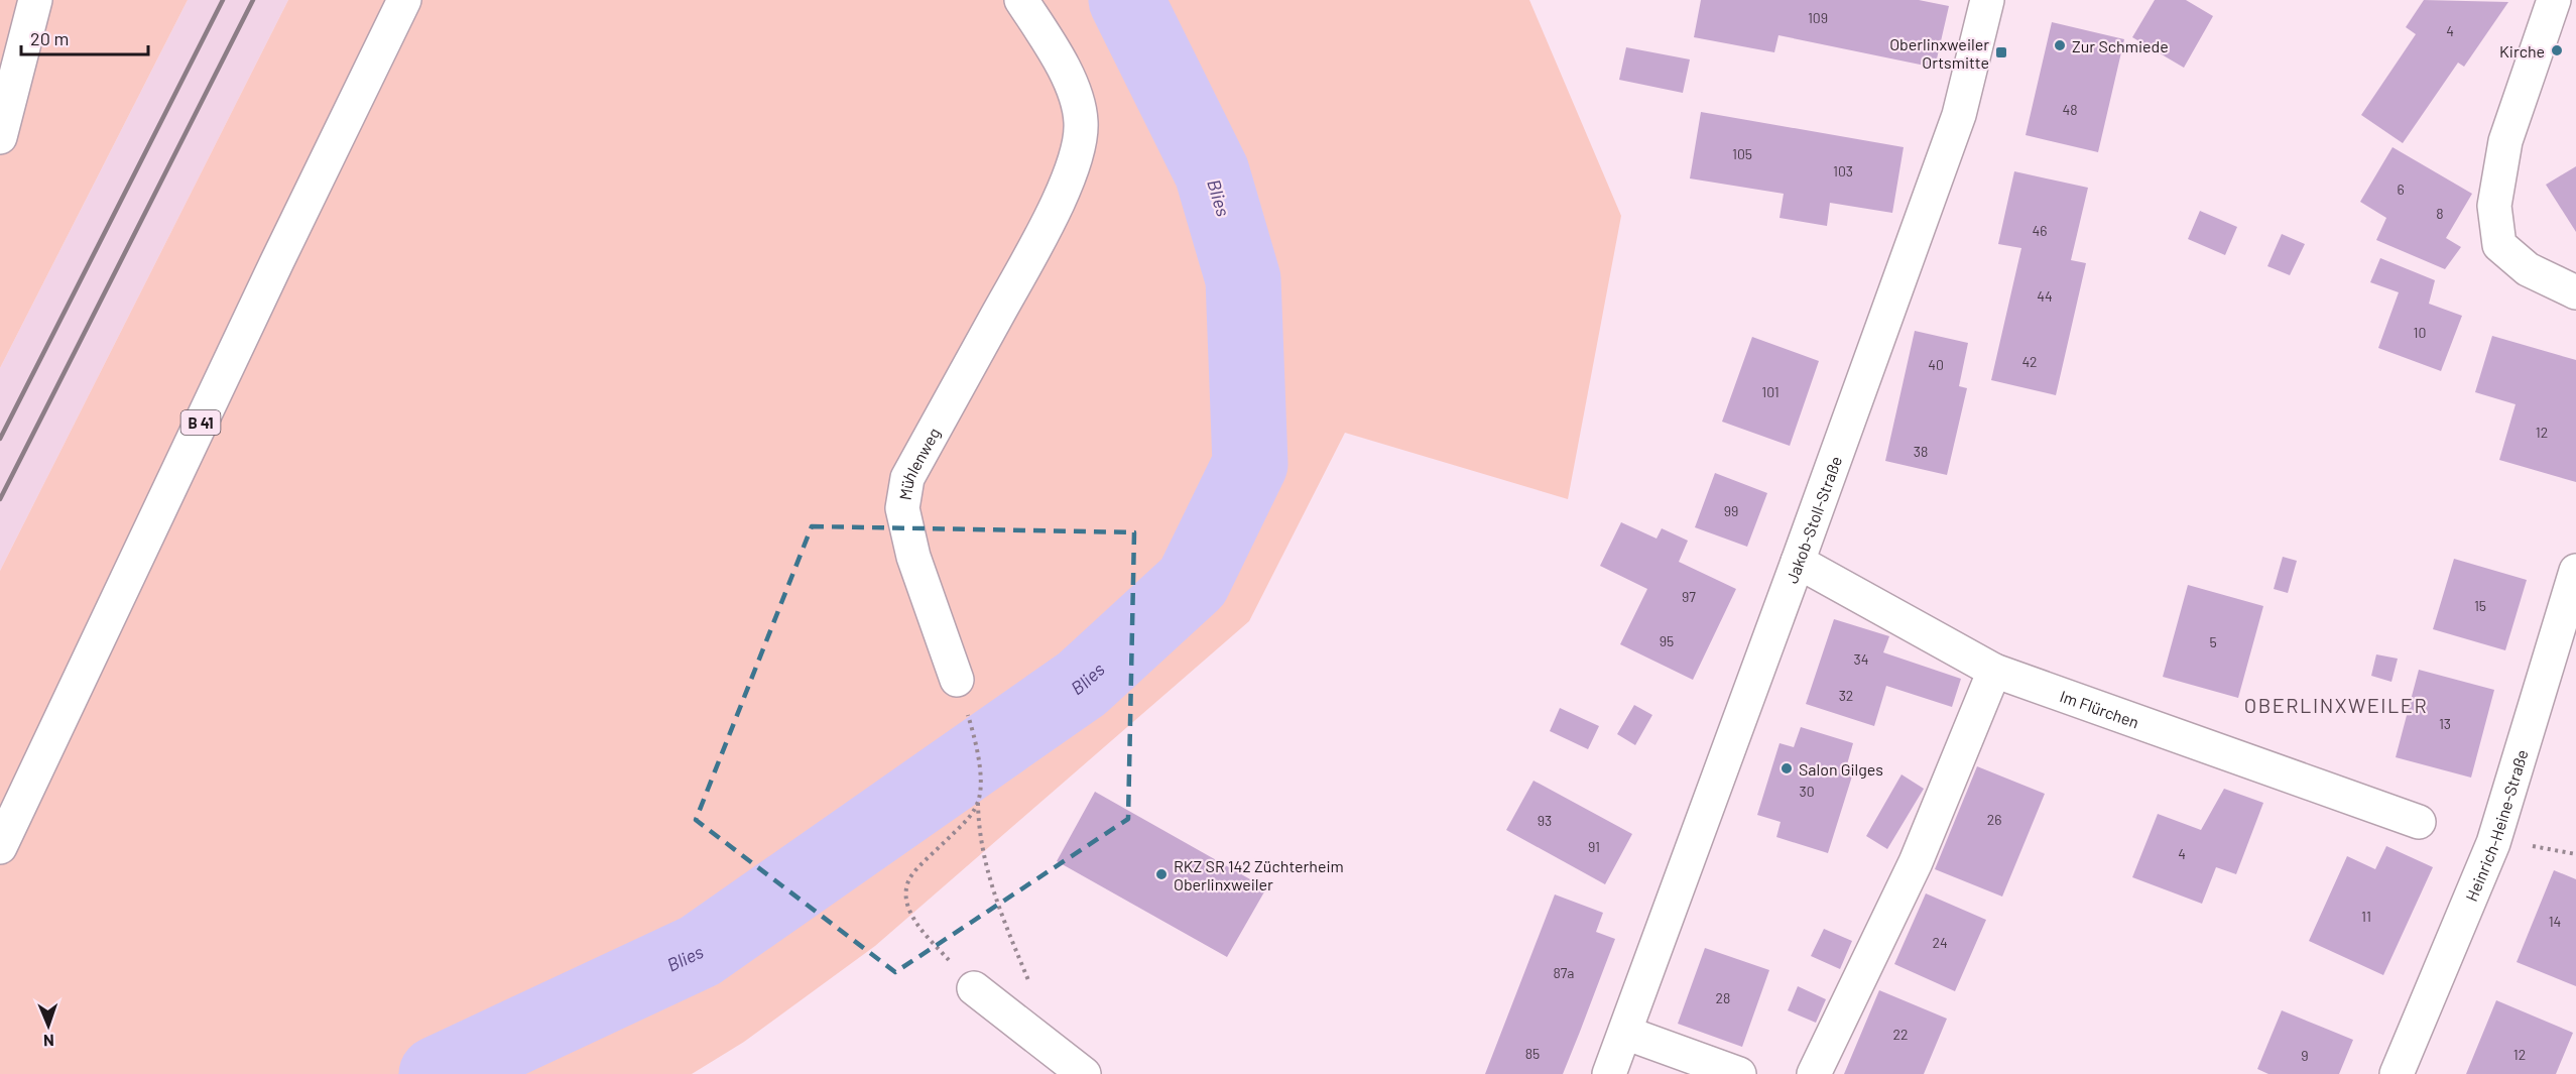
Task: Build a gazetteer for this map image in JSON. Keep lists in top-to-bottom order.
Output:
{
  "streets": {
    "main road": [
      "B 41",
      "Mühlenweg",
      "Jakob-Stoll-Straße",
      "Im Flürchen",
      "Heinrich-Heine-Straße"
    ]
  },
  "crossings": [
    ["Jakob-Stoll-Straße", "Im Flürchen"]
  ],
  "districts": ["OBERLINXWEILER"],
  "water": ["Blies"],
  "places": {
    "other": [
      "Zur Schmiede",
      "Kirche",
      "Salon Gilges",
      "RKZ SR 142 Züchterheim Oberlinxweiler"
    ],
    "transit": ["Oberlinxweiler Ortsmitte"]
  },
  "house_numbers": [
    "109",
    "4",
    "48",
    "105",
    "103",
    "6",
    "8",
    "46",
    "44",
    "10",
    "42",
    "40",
    "101",
    "12",
    "38",
    "99",
    "97",
    "15",
    "95",
    "5",
    "34",
    "32",
    "13",
    "30",
    "26",
    "93",
    "91",
    "4",
    "11",
    "14",
    "24",
    "87a",
    "28",
    "22",
    "85",
    "12",
    "9"
  ],
  "scale_bar": "20 m",
  "north": "bottom"
}
